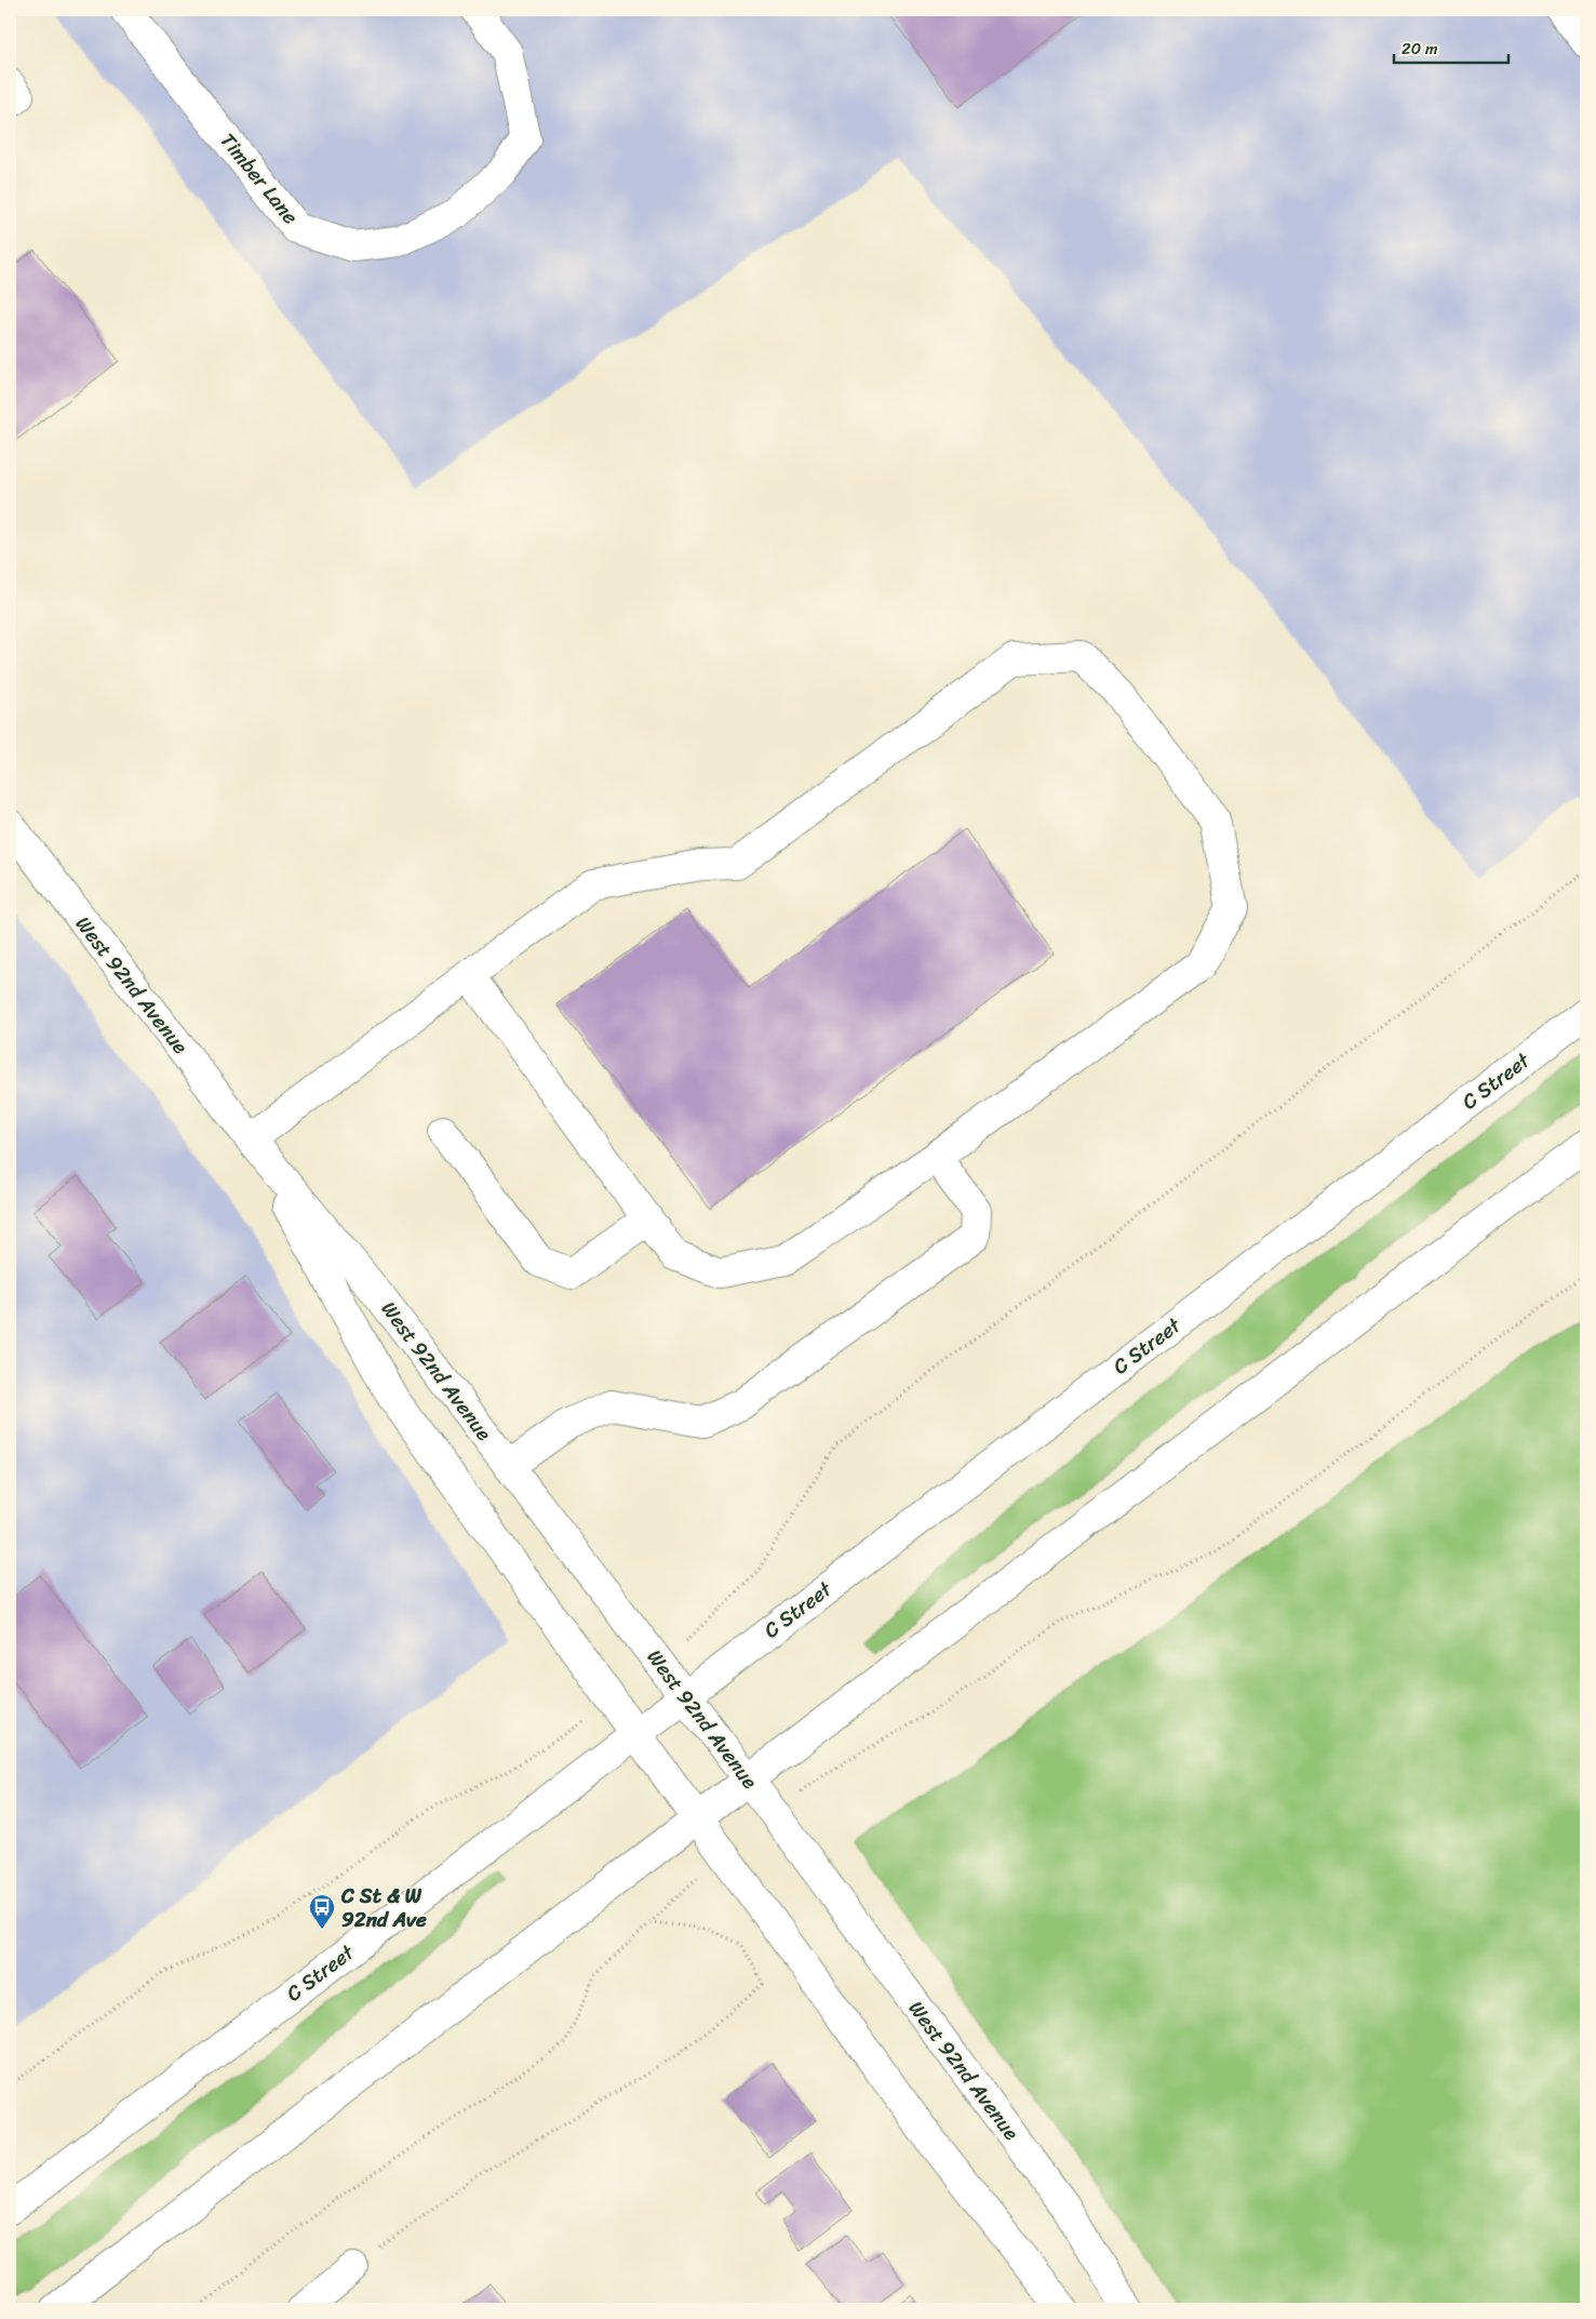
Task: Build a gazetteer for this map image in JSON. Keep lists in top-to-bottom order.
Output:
{
  "streets": {
    "main road": ["Timber Lane", "West 92nd Avenue", "C Street"]
  },
  "crossings": [
    ["West 92nd Avenue", "C Street"]
  ],
  "places": {
    "bus stop": ["C St & W 92nd Ave"]
  },
  "scale_bar": "20 m"
}
